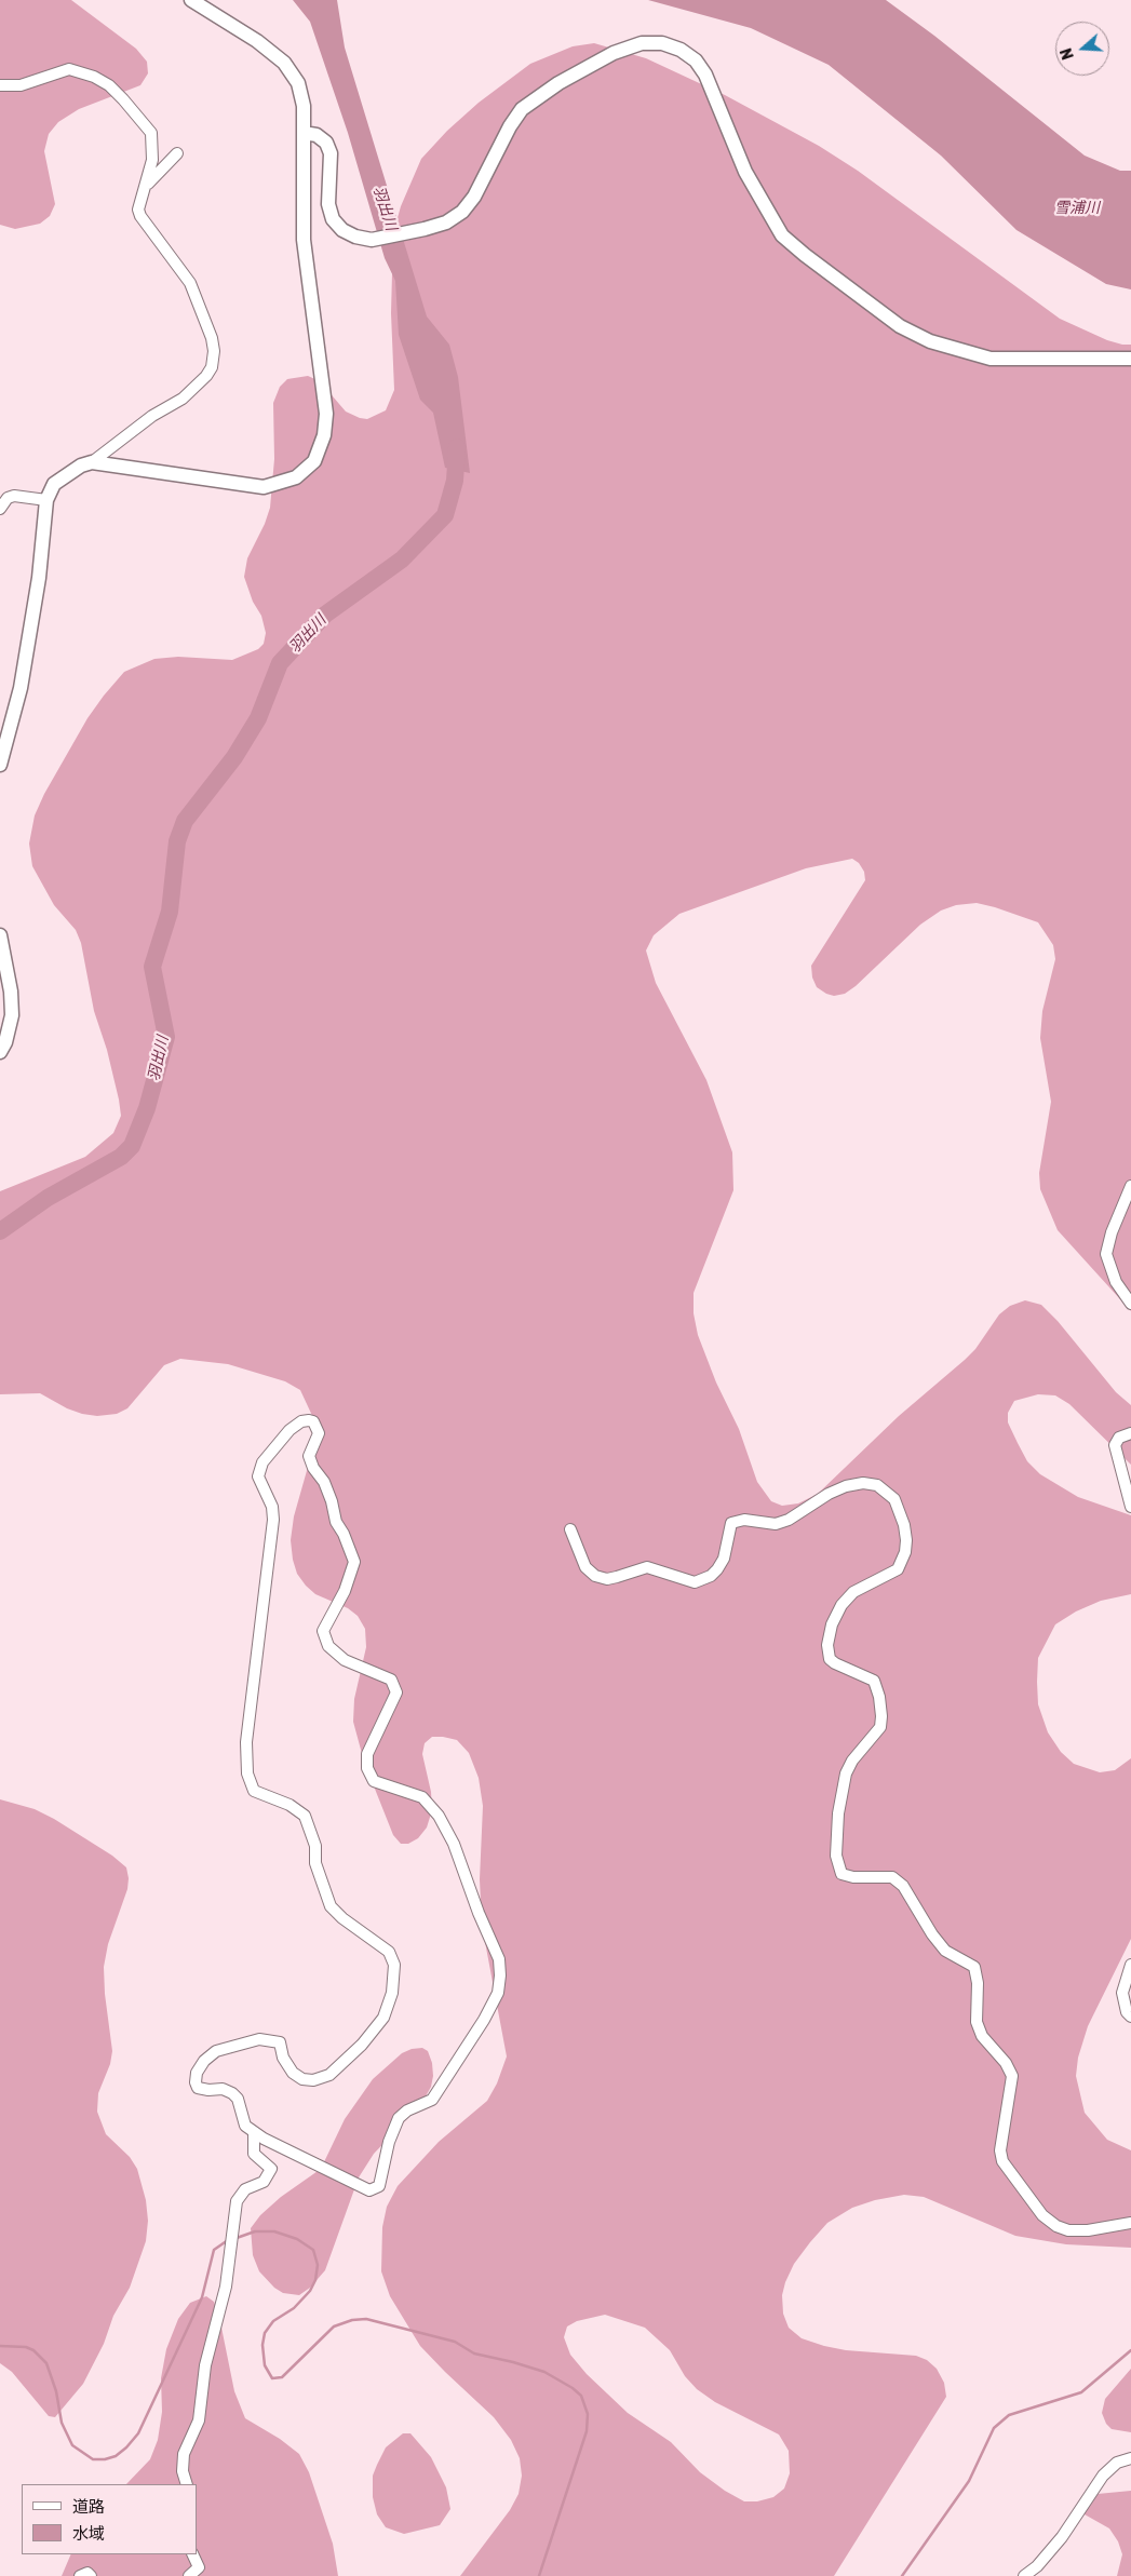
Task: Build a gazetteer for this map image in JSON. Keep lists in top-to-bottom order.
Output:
{
  "water": ["羽出川", "雪浦川"],
  "legend": ["道路", "水域"],
  "north": "left"
}
